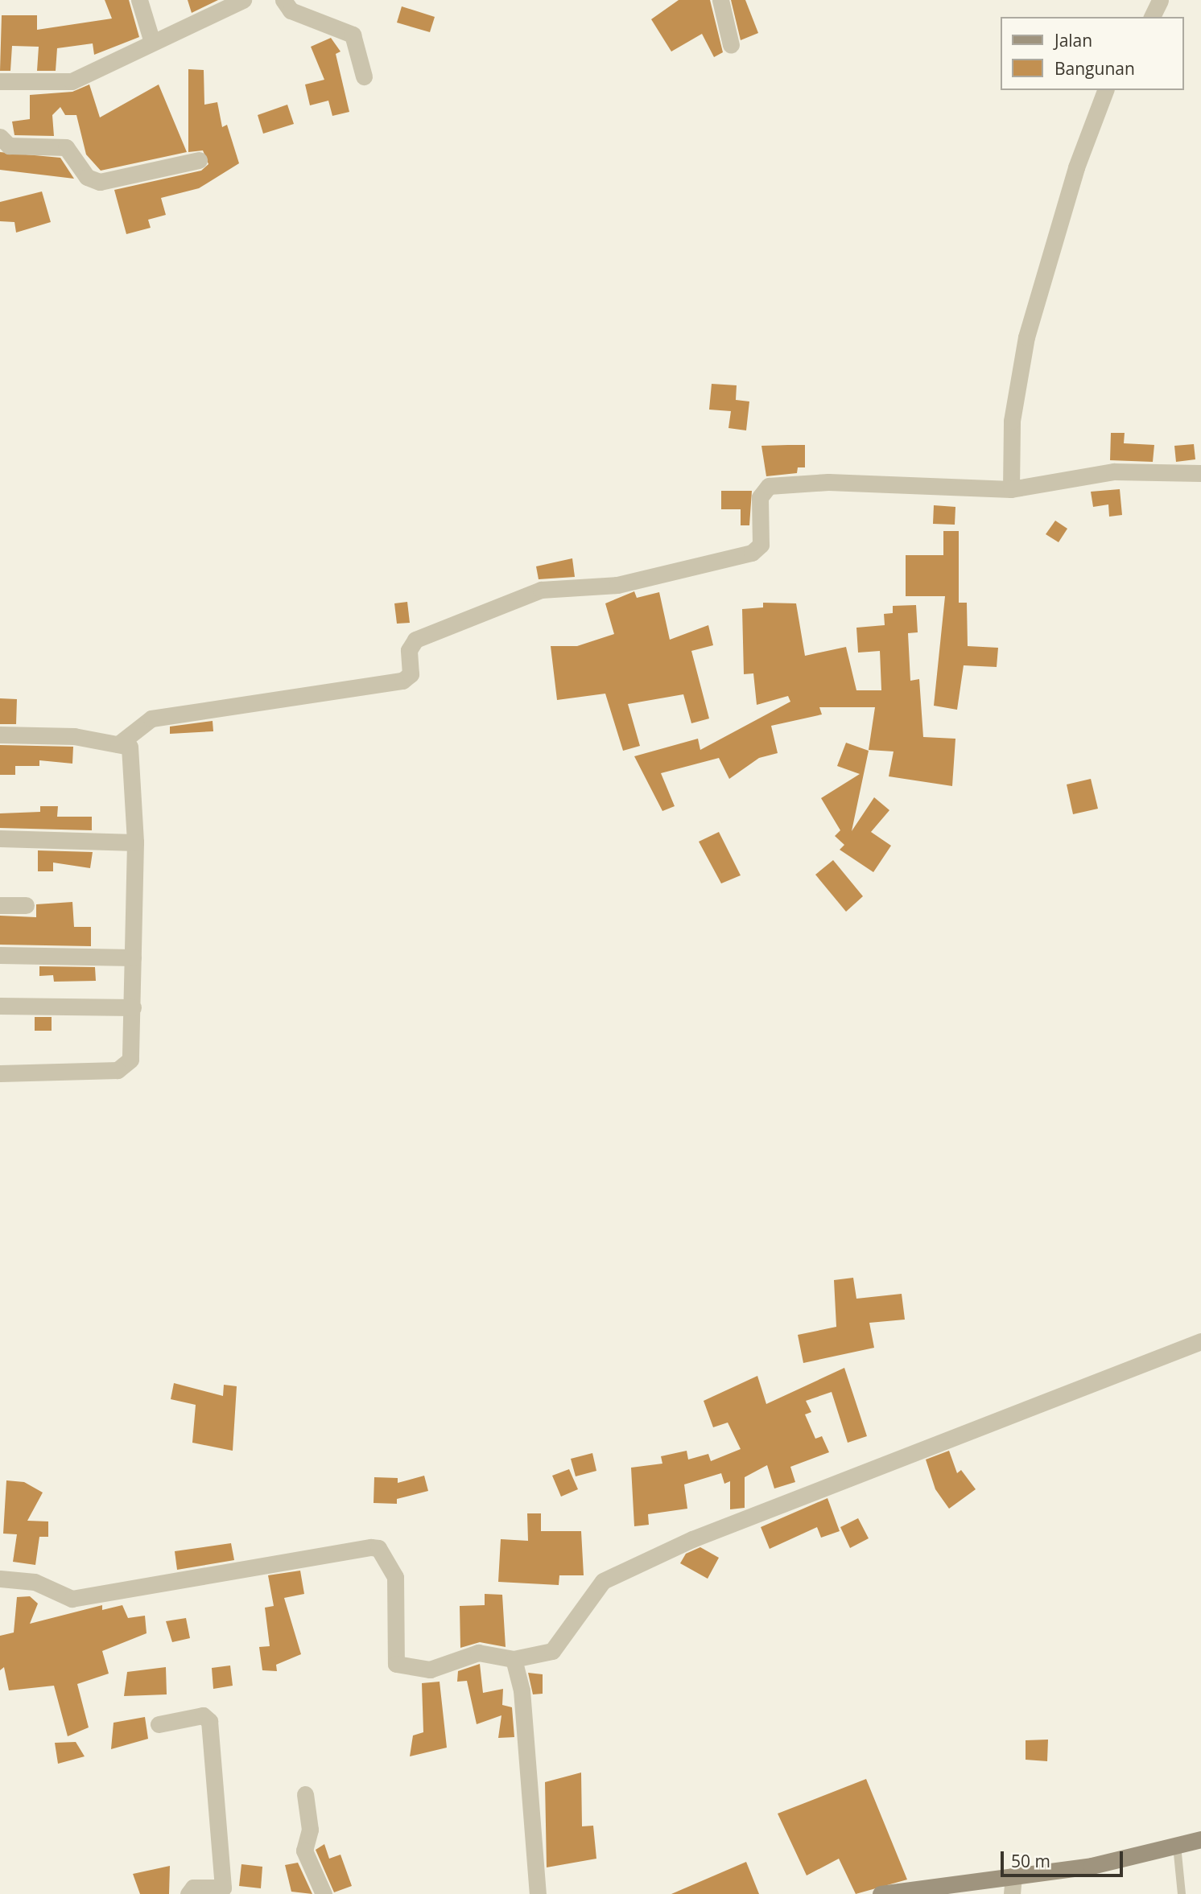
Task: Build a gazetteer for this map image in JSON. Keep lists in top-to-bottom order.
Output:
{
  "legend": ["Jalan", "Bangunan"],
  "scale_bar": "50 m"
}
